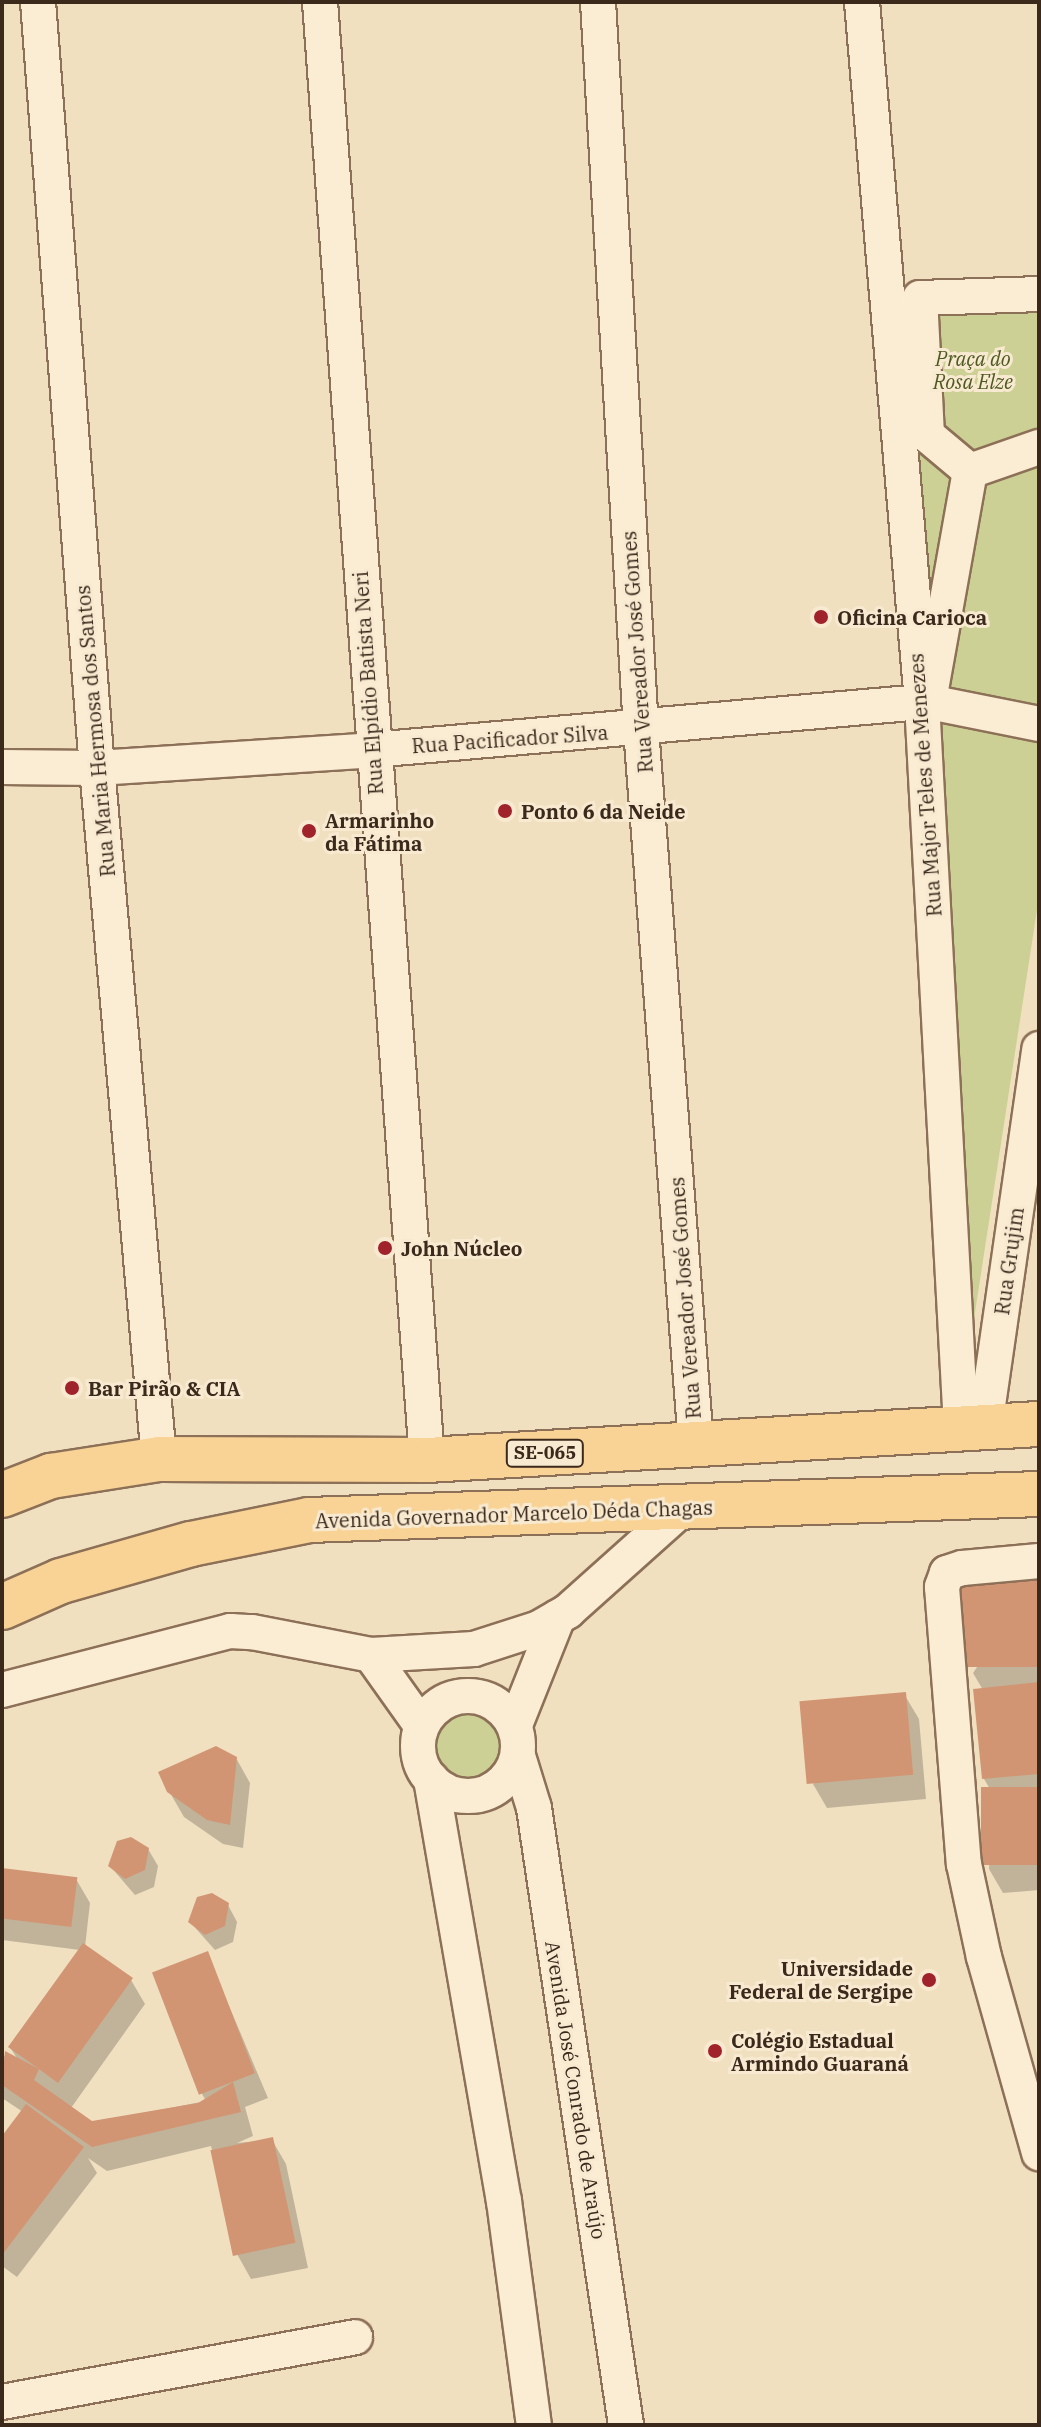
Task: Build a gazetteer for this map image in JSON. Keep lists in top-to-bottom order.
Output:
{
  "streets": {
    "main road": ["SE-065", "Avenida Governador Marcelo Déda Chagas"],
    "street": [
      "Rua Vereador José Gomes",
      "Rua Elpídio Batista Neri",
      "Rua Maria Hermosa dos Santos",
      "Rua Pacificador Silva",
      "Rua Major Teles de Menezes",
      "Rua Grujim",
      "Avenida José Conrado de Araújo"
    ]
  },
  "crossings": [
    ["Rua Vereador José Gomes", "Rua Pacificador Silva"],
    ["Rua Vereador José Gomes", "SE-065"],
    ["Rua Elpídio Batista Neri", "Rua Pacificador Silva"],
    ["Rua Elpídio Batista Neri", "SE-065"],
    ["Rua Maria Hermosa dos Santos", "Rua Pacificador Silva"],
    ["Rua Maria Hermosa dos Santos", "SE-065"],
    ["Rua Pacificador Silva", "Rua Major Teles de Menezes"],
    ["Rua Major Teles de Menezes", "Rua Grujim"],
    ["Rua Major Teles de Menezes", "SE-065"],
    ["Rua Grujim", "SE-065"]
  ],
  "parks": ["Praça do Rosa Elze"],
  "places": [
    "Oficina Carioca",
    "Ponto 6 da Neide",
    "Armarinho da Fátima",
    "John Núcleo",
    "Bar Pirão & CIA",
    "Universidade Federal de Sergipe",
    "Colégio Estadual Armindo Guaraná"
  ]
}
